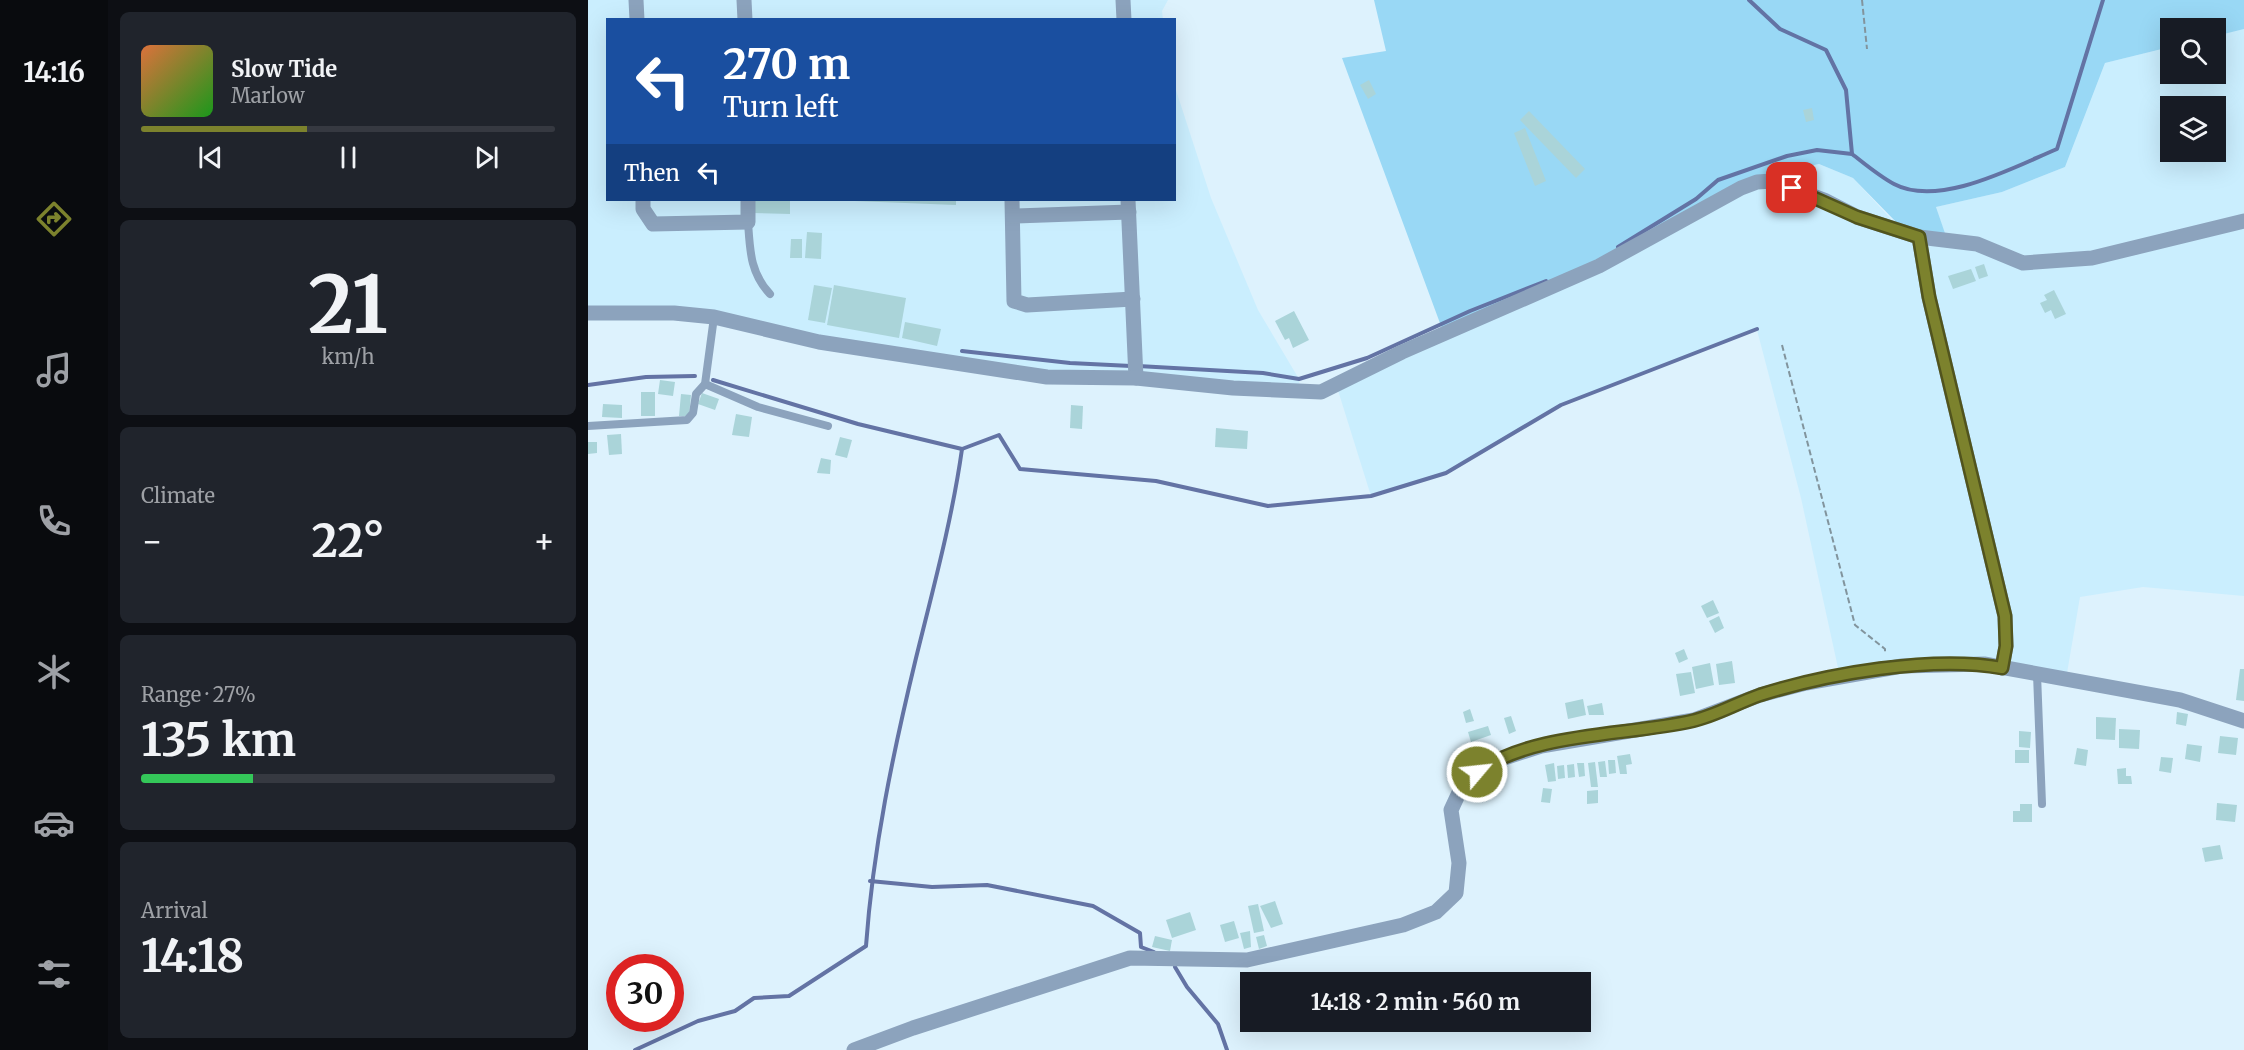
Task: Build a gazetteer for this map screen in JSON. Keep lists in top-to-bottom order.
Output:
{
  "page": {
    "tabs": "14:16",
    "turn": ["270 m", "Turn left"],
    "song": ["Slow Tide", "Marlow"],
    "then": "Then",
    "tile": [
      ["21", "km/h"],
      "Climate",
      ["Range · 27%", "135 km"],
      ["Arrival", "14:18"]
    ],
    "heat": ["−", "22°", "+"],
    "limit": "30",
    "trip": "14:18 · 2 min · 560 m"
  }
}
